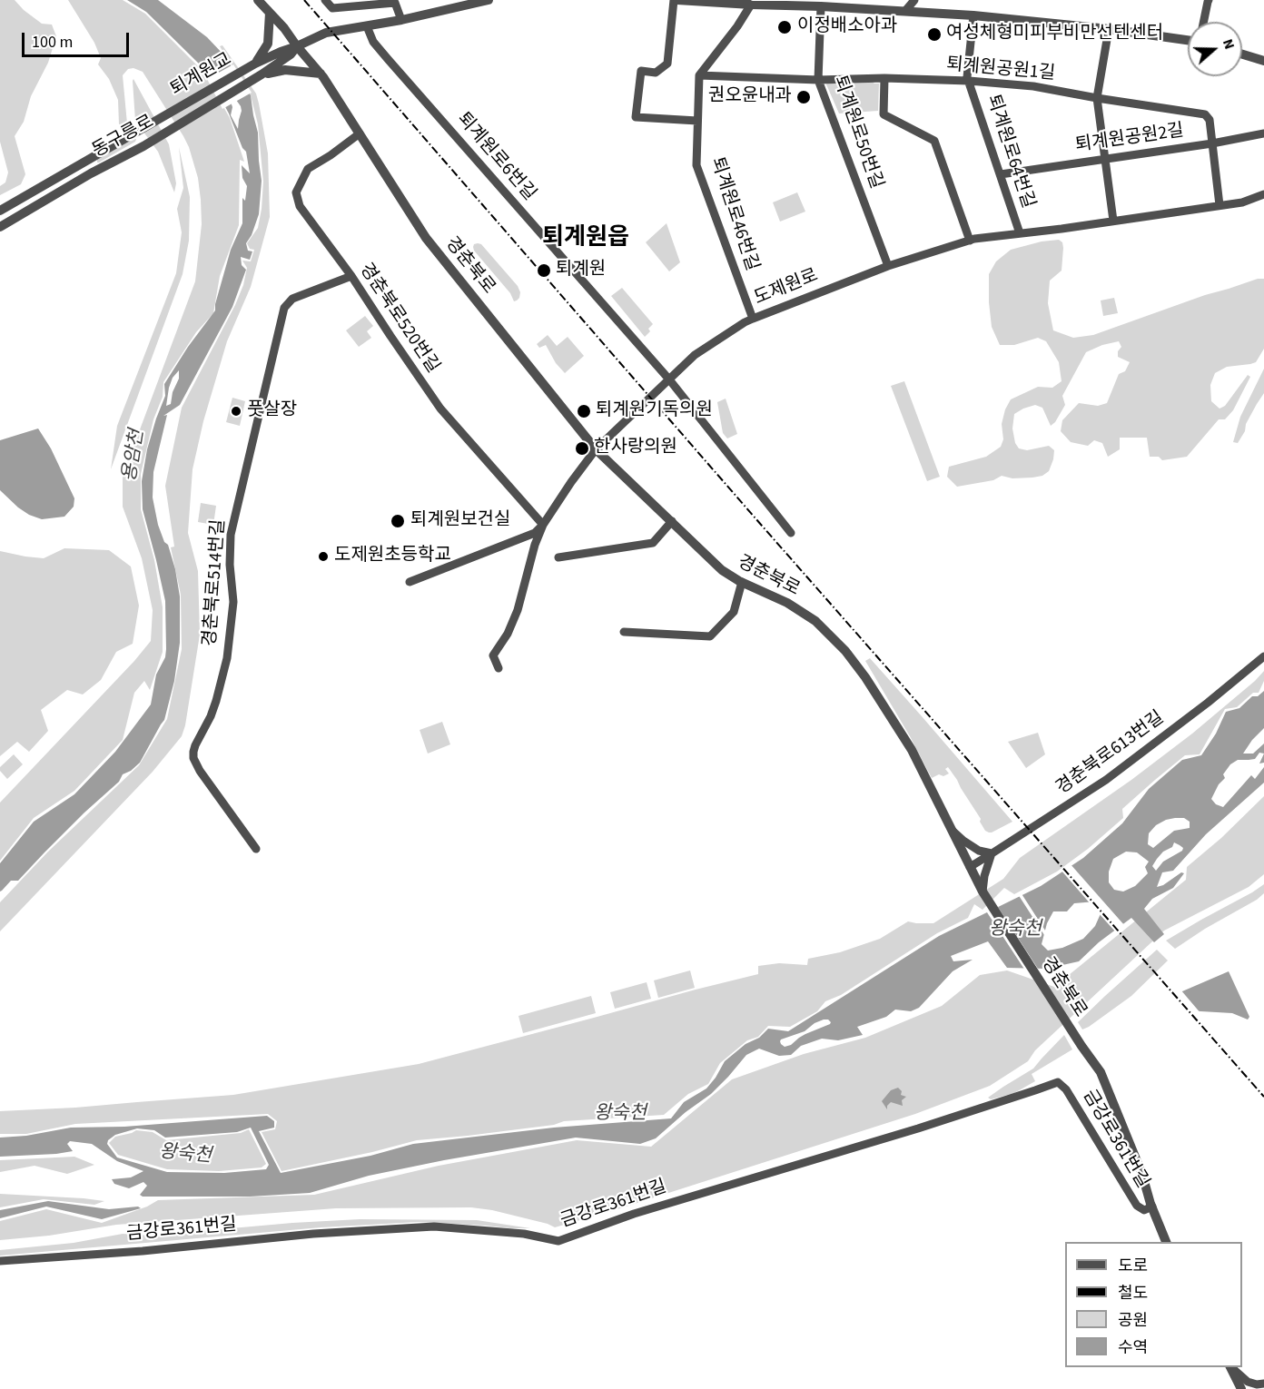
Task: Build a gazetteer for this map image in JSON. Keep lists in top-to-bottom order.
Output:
{
  "streets": {
    "street": [
      "퇴계원공원1길",
      "퇴계원교",
      "퇴계원로50번길",
      "동구릉로",
      "퇴계원공원2길",
      "퇴계원로64번길",
      "퇴계원로6번길",
      "퇴계원로46번길",
      "경춘북로",
      "도제원로",
      "경춘북로520번길",
      "경춘북로514번길",
      "경춘북로613번길",
      "금강로361번길"
    ]
  },
  "crossings": [
    ["퇴계원공원1길", "퇴계원로50번길"],
    ["퇴계원공원1길", "퇴계원공원2길"],
    ["퇴계원공원1길", "퇴계원로64번길"],
    ["퇴계원공원1길", "퇴계원로46번길"],
    ["퇴계원공원1길", "도제원로"],
    ["퇴계원교", "동구릉로"],
    ["퇴계원로50번길", "도제원로"],
    ["퇴계원공원2길", "퇴계원로64번길"],
    ["퇴계원로64번길", "도제원로"],
    ["퇴계원로6번길", "도제원로"],
    ["퇴계원로46번길", "도제원로"],
    ["경춘북로", "도제원로"],
    ["경춘북로", "경춘북로520번길"],
    ["경춘북로", "경춘북로613번길"],
    ["경춘북로", "금강로361번길"],
    ["도제원로", "경춘북로520번길"],
    ["경춘북로520번길", "경춘북로514번길"]
  ],
  "districts": ["퇴계원읍"],
  "water": ["용암천", "왕숙천"],
  "places": [
    "이정배소아과",
    "여성체형미피부비만선텐센터",
    "권오윤내과",
    "퇴계원",
    "풋살장",
    "퇴계원기독의원",
    "한사랑의원",
    "퇴계원보건실",
    "도제원초등학교"
  ],
  "legend": [
    "도로",
    "철도",
    "공원",
    "수역"
  ],
  "scale_bar": "100 m",
  "north": "right"
}
